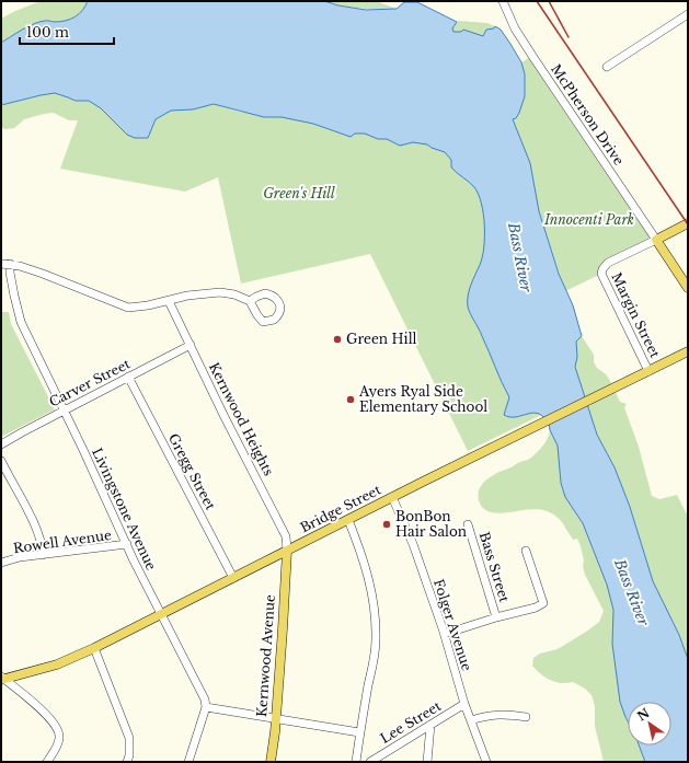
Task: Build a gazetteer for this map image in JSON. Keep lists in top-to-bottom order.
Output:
{
  "streets": {
    "main road": ["Bridge Street", "Kernwood Avenue"],
    "street": [
      "McPherson Drive",
      "Margin Street",
      "Carver Street",
      "Kernwood Heights",
      "Gregg Street",
      "Livingstone Avenue",
      "Rowell Avenue",
      "Bass Street",
      "Folger Avenue",
      "Lee Street"
    ]
  },
  "crossings": [
    ["McPherson Drive", "Margin Street"],
    ["Margin Street", "Bridge Street"],
    ["Carver Street", "Kernwood Heights"],
    ["Carver Street", "Gregg Street"],
    ["Carver Street", "Livingstone Avenue"],
    ["Kernwood Heights", "Bridge Street"],
    ["Kernwood Heights", "Kernwood Avenue"],
    ["Gregg Street", "Bridge Street"],
    ["Livingstone Avenue", "Bridge Street"],
    ["Livingstone Avenue", "Rowell Avenue"],
    ["Bridge Street", "Folger Avenue"],
    ["Bridge Street", "Kernwood Avenue"],
    ["Folger Avenue", "Lee Street"]
  ],
  "water": ["Bass River"],
  "parks": ["Green's Hill", "Innocenti Park"],
  "places": ["Green Hill", "Ayers Ryal Side Elementary School", "BonBon Hair Salon"],
  "scale_bar": "100 m",
  "north": "top left"
}
